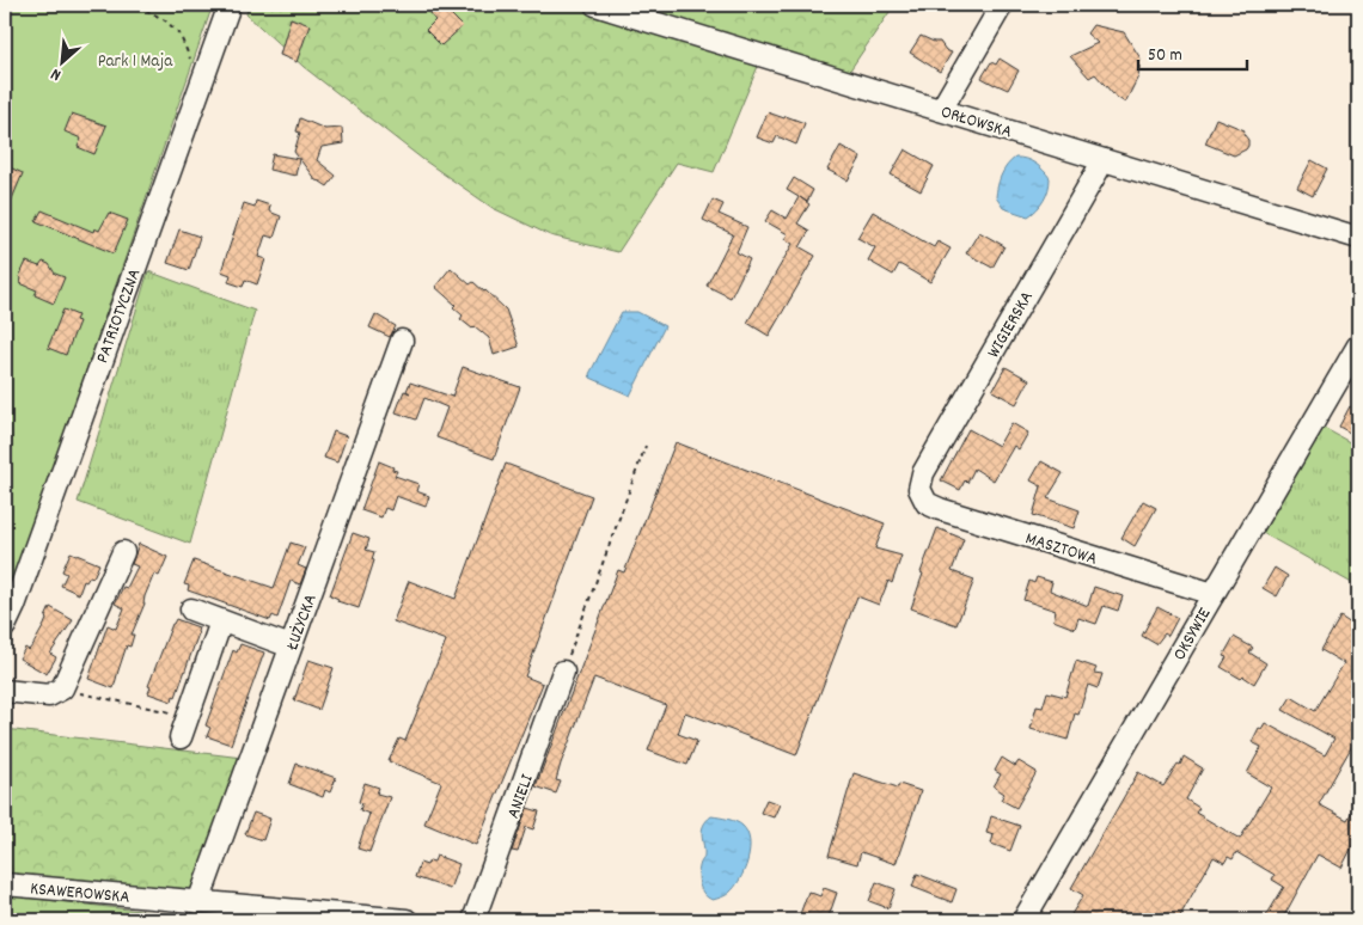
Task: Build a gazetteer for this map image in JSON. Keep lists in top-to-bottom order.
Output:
{
  "streets": {
    "street": [
      "ORŁOWSKA",
      "PATRIOTYCZNA",
      "WIGIERSKA",
      "MASZTOWA",
      "ŁUŻYCKA",
      "OKSYWIE",
      "ANIELI",
      "KSAWEROWSKA"
    ]
  },
  "crossings": [
    ["ORŁOWSKA", "WIGIERSKA"],
    ["WIGIERSKA", "MASZTOWA"],
    ["MASZTOWA", "OKSYWIE"],
    ["ŁUŻYCKA", "KSAWEROWSKA"]
  ],
  "parks": ["Park 1 Maja"],
  "scale_bar": "50 m",
  "north": "bottom left"
}
